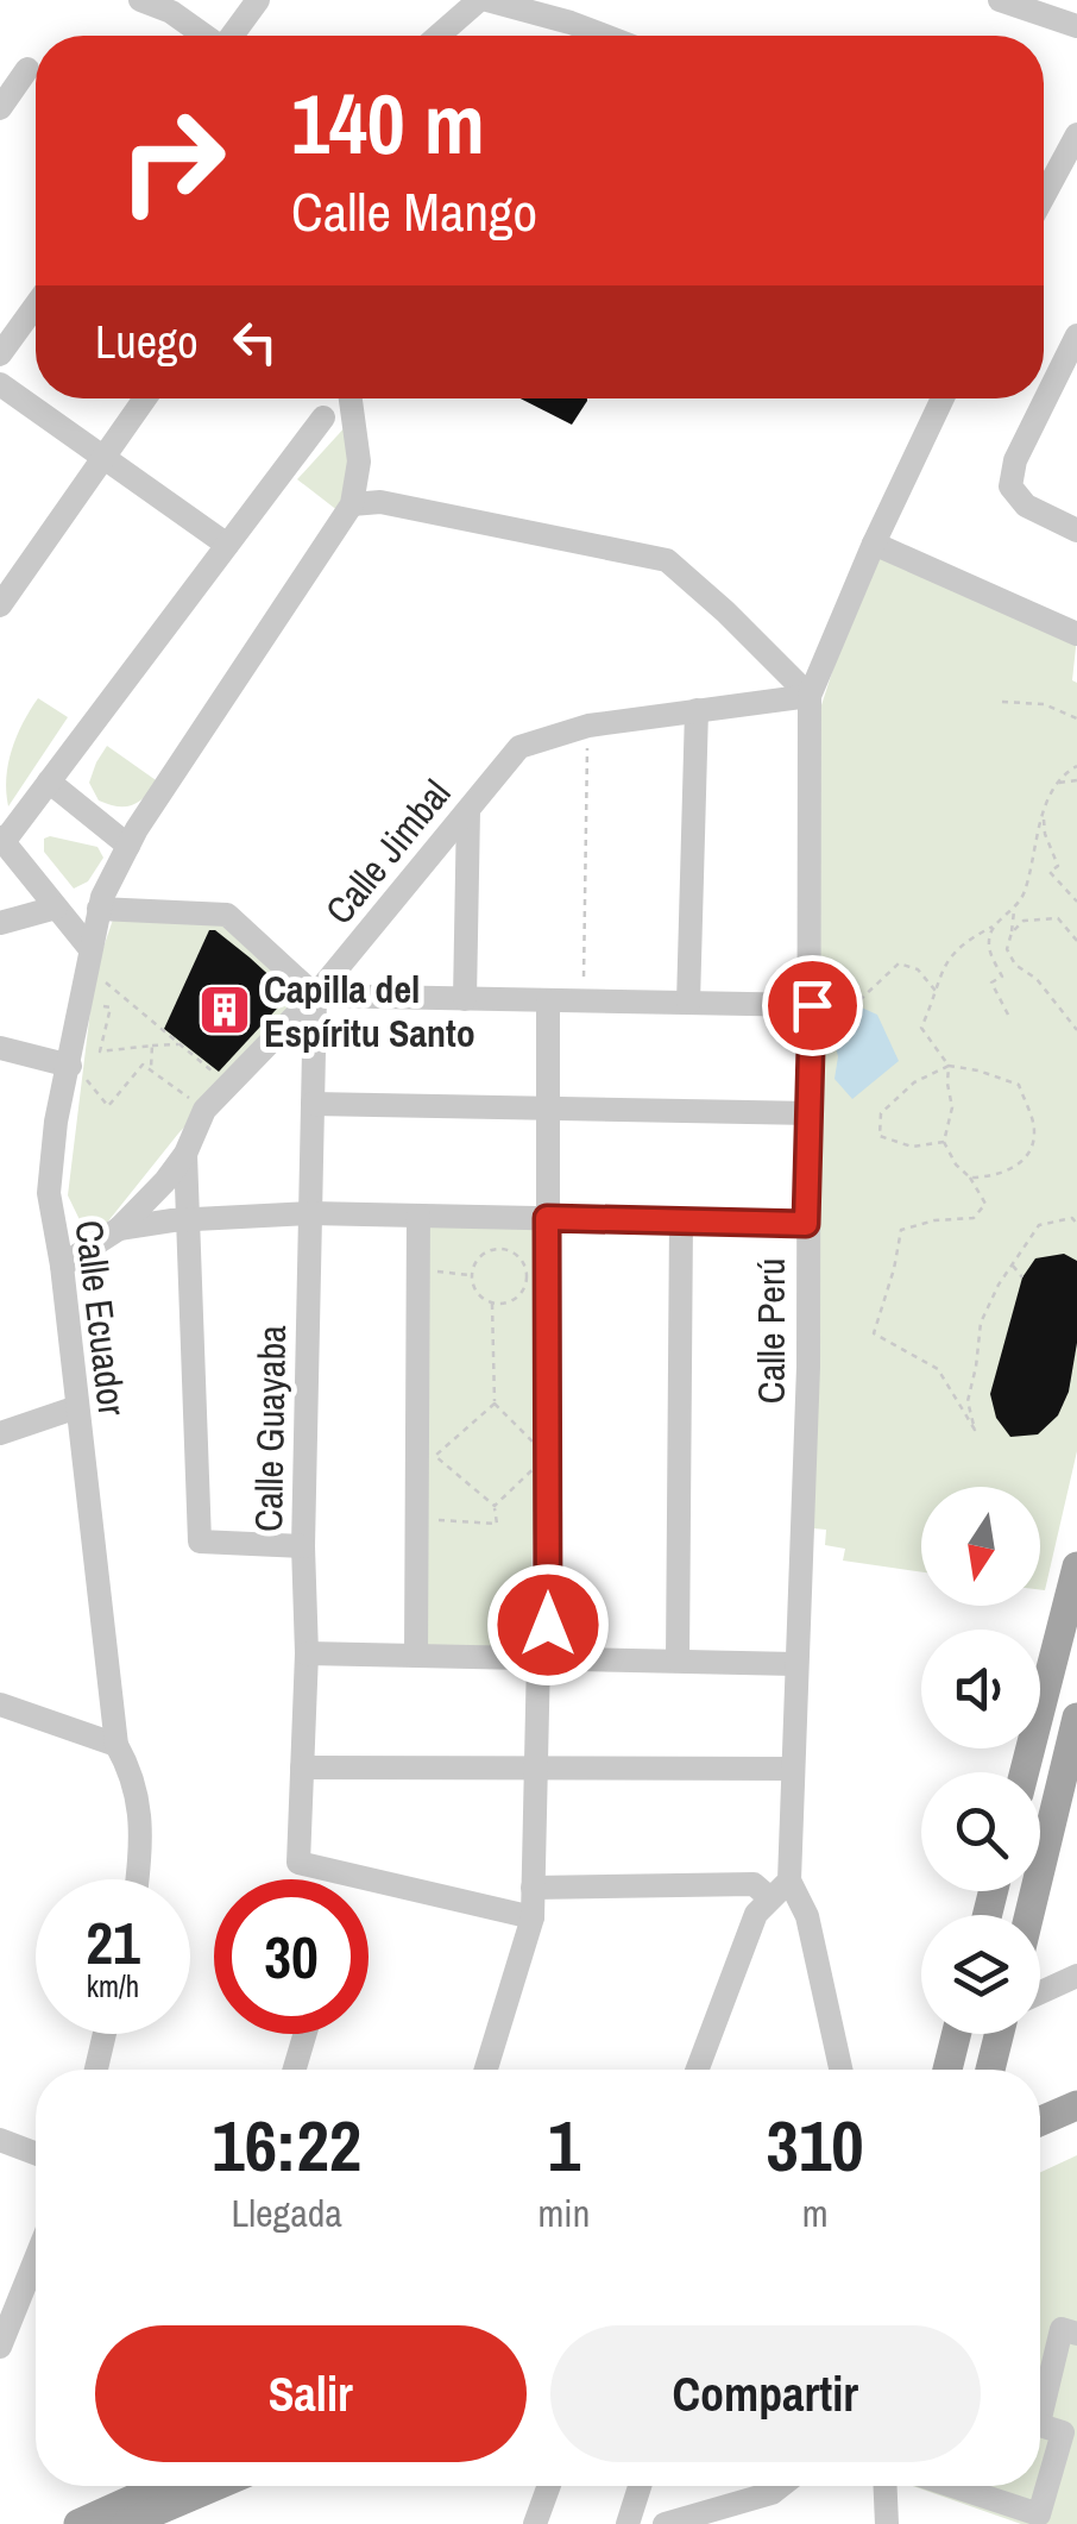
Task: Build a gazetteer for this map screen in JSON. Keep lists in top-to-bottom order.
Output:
{
  "streets": {
    "street": [
      "Calle Jimbal",
      "Calle Ecuador",
      "Calle Perú",
      "Calle Guayaba"
    ]
  },
  "crossings": [
    ["Calle Jimbal", "Calle Ecuador"],
    ["Calle Jimbal", "Calle Perú"],
    ["Calle Jimbal", "Calle Guayaba"]
  ],
  "places": {
    "building": ["Capilla del Espíritu Santo"]
  },
  "north": "bottom",
  "page": {
    "turn": ["140 m", "Calle Mango"],
    "then": "Luego",
    "speed": "21 km/h",
    "limit": "30",
    "eta": [
      "16:22",
      "Llegada",
      "1",
      "min",
      "310",
      "m"
    ],
    "buttons": ["Salir", "Compartir"]
  }
}
